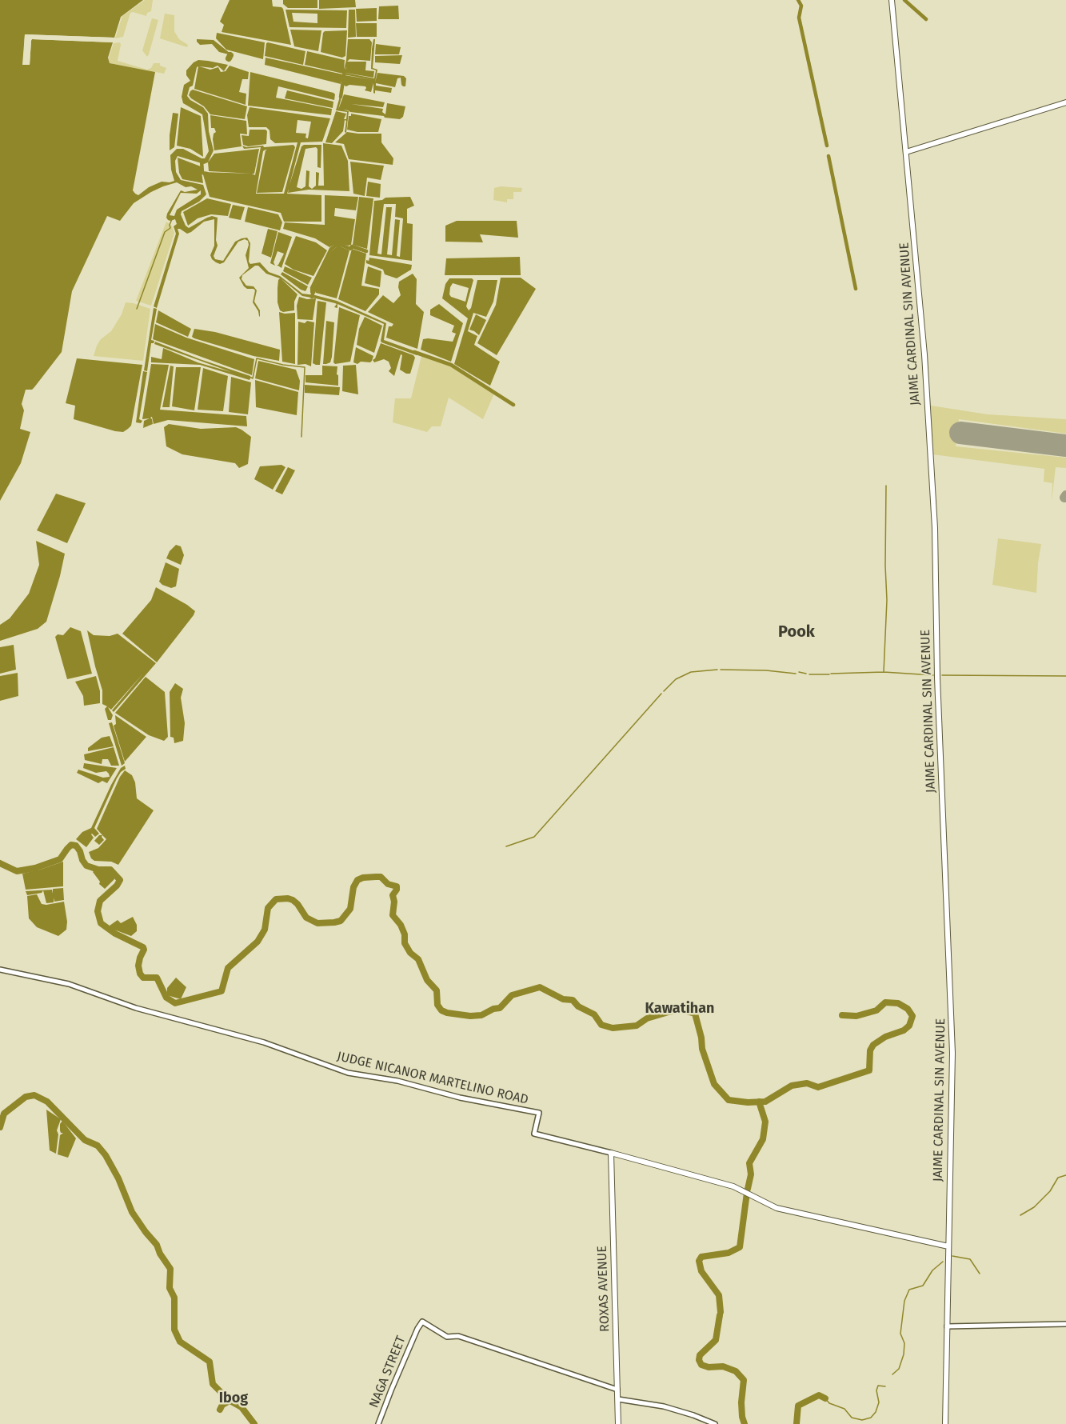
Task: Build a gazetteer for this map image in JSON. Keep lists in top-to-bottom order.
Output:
{
  "streets": {
    "main road": ["JAIME CARDINAL SIN AVENUE", "JUDGE NICANOR MARTELINO ROAD", "ROXAS AVENUE"],
    "street": ["NAGA STREET"]
  },
  "crossings": [
    ["JAIME CARDINAL SIN AVENUE", "JUDGE NICANOR MARTELINO ROAD"],
    ["JUDGE NICANOR MARTELINO ROAD", "ROXAS AVENUE"],
    ["ROXAS AVENUE", "NAGA STREET"]
  ],
  "districts": ["Pook", "Kawatihan", "Ibog"]
}
